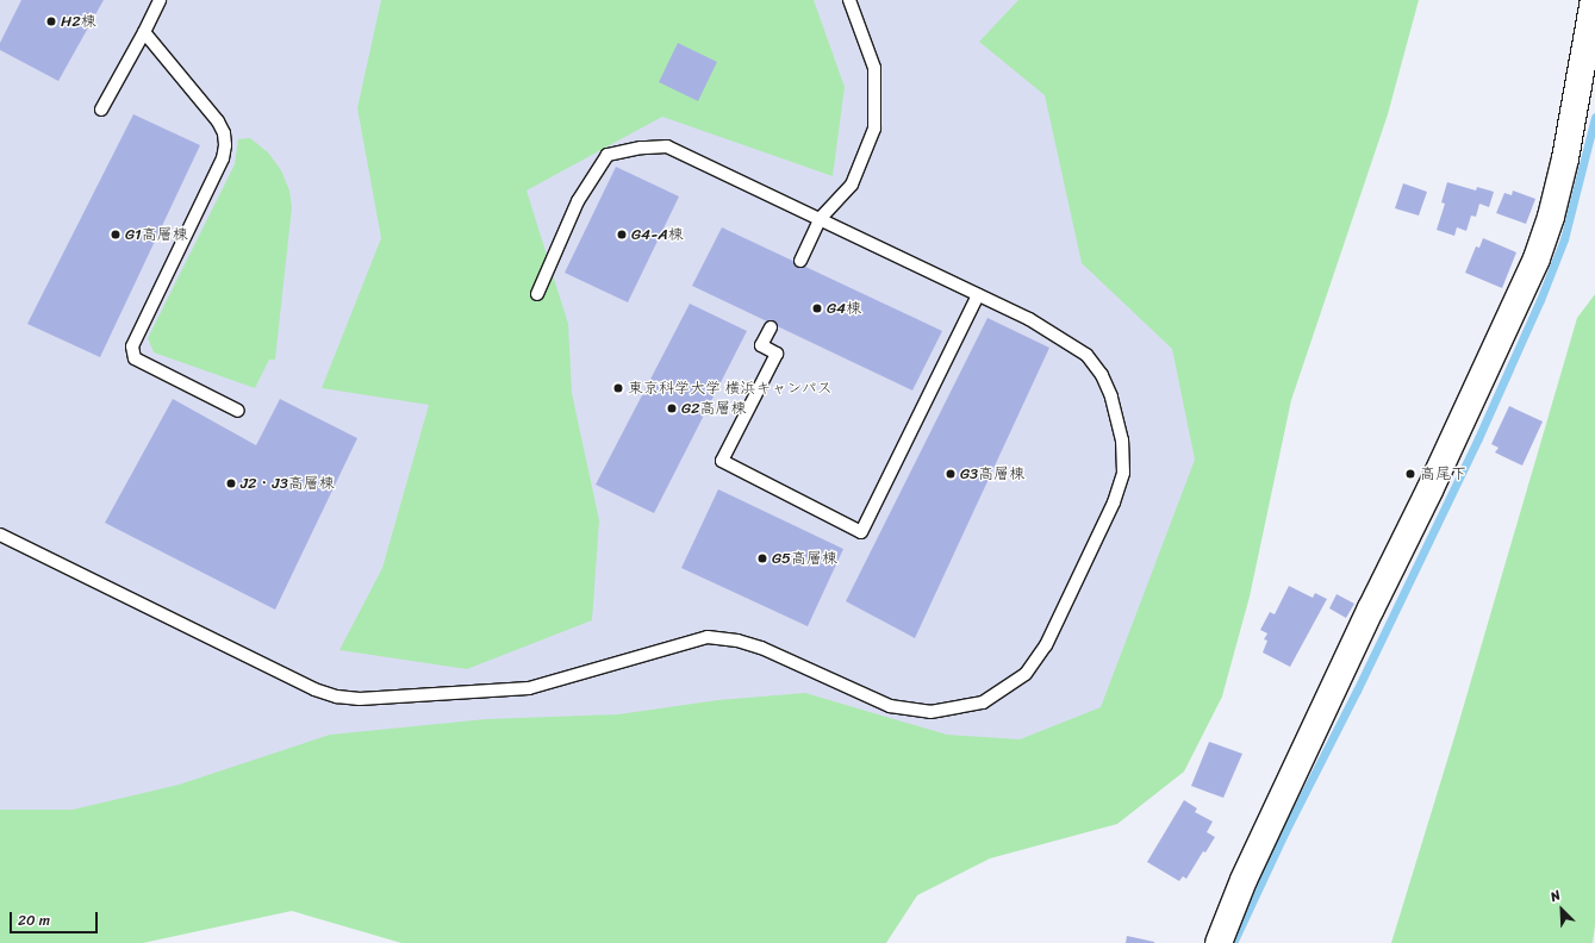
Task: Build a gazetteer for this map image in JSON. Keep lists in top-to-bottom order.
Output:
{
  "places": [
    "H2棟",
    "G1高層棟",
    "G4-A棟",
    "G4棟",
    "東京科学大学 横浜キャンパス",
    "G2高層棟",
    "G3高層棟",
    "高尾下",
    "J2・J3高層棟",
    "G5高層棟"
  ],
  "scale_bar": "20 m",
  "north": "top left"
}
